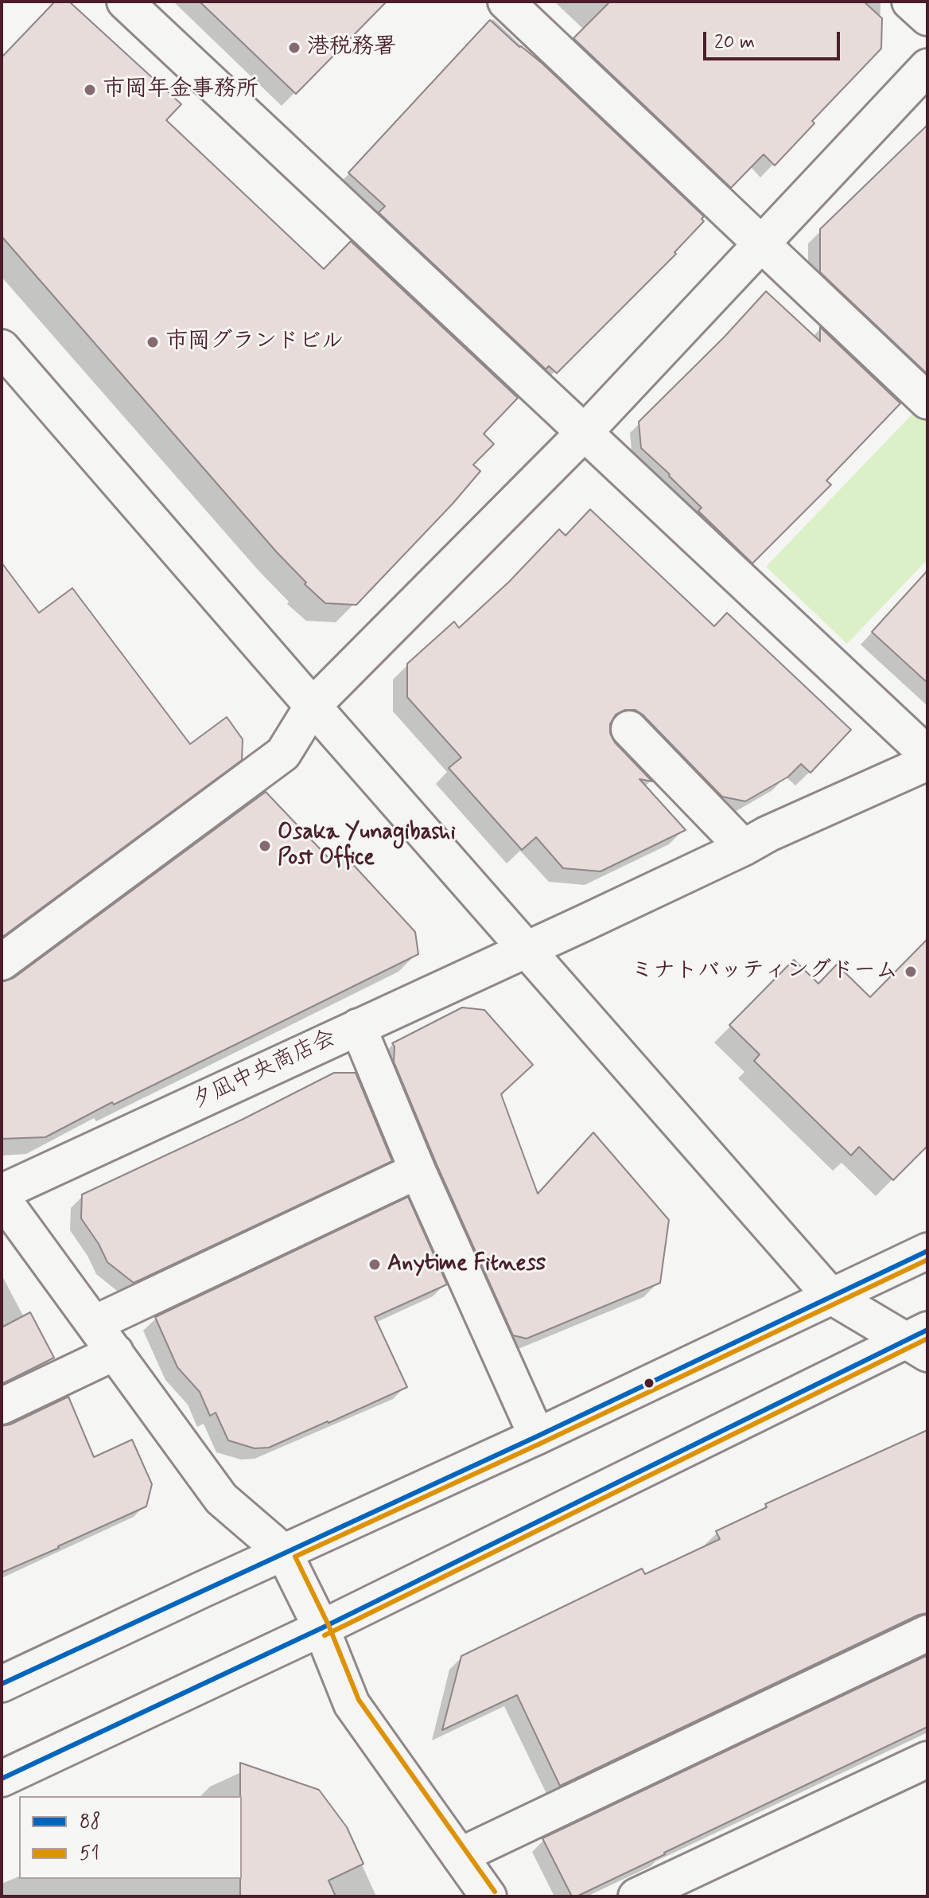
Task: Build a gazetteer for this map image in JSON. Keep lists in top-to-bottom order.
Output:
{
  "streets": {
    "main road": ["夕凪中央商店会"]
  },
  "places": [
    "港税務署",
    "市岡年金事務所",
    "市岡グランドビル",
    "Osaka Yunagibashi Post Office",
    "ミナトバッティングドーム",
    "Anytime Fitness"
  ],
  "lines": ["transit line 88", "transit line 51"],
  "legend": ["88", "51"],
  "scale_bar": "20 m"
}
